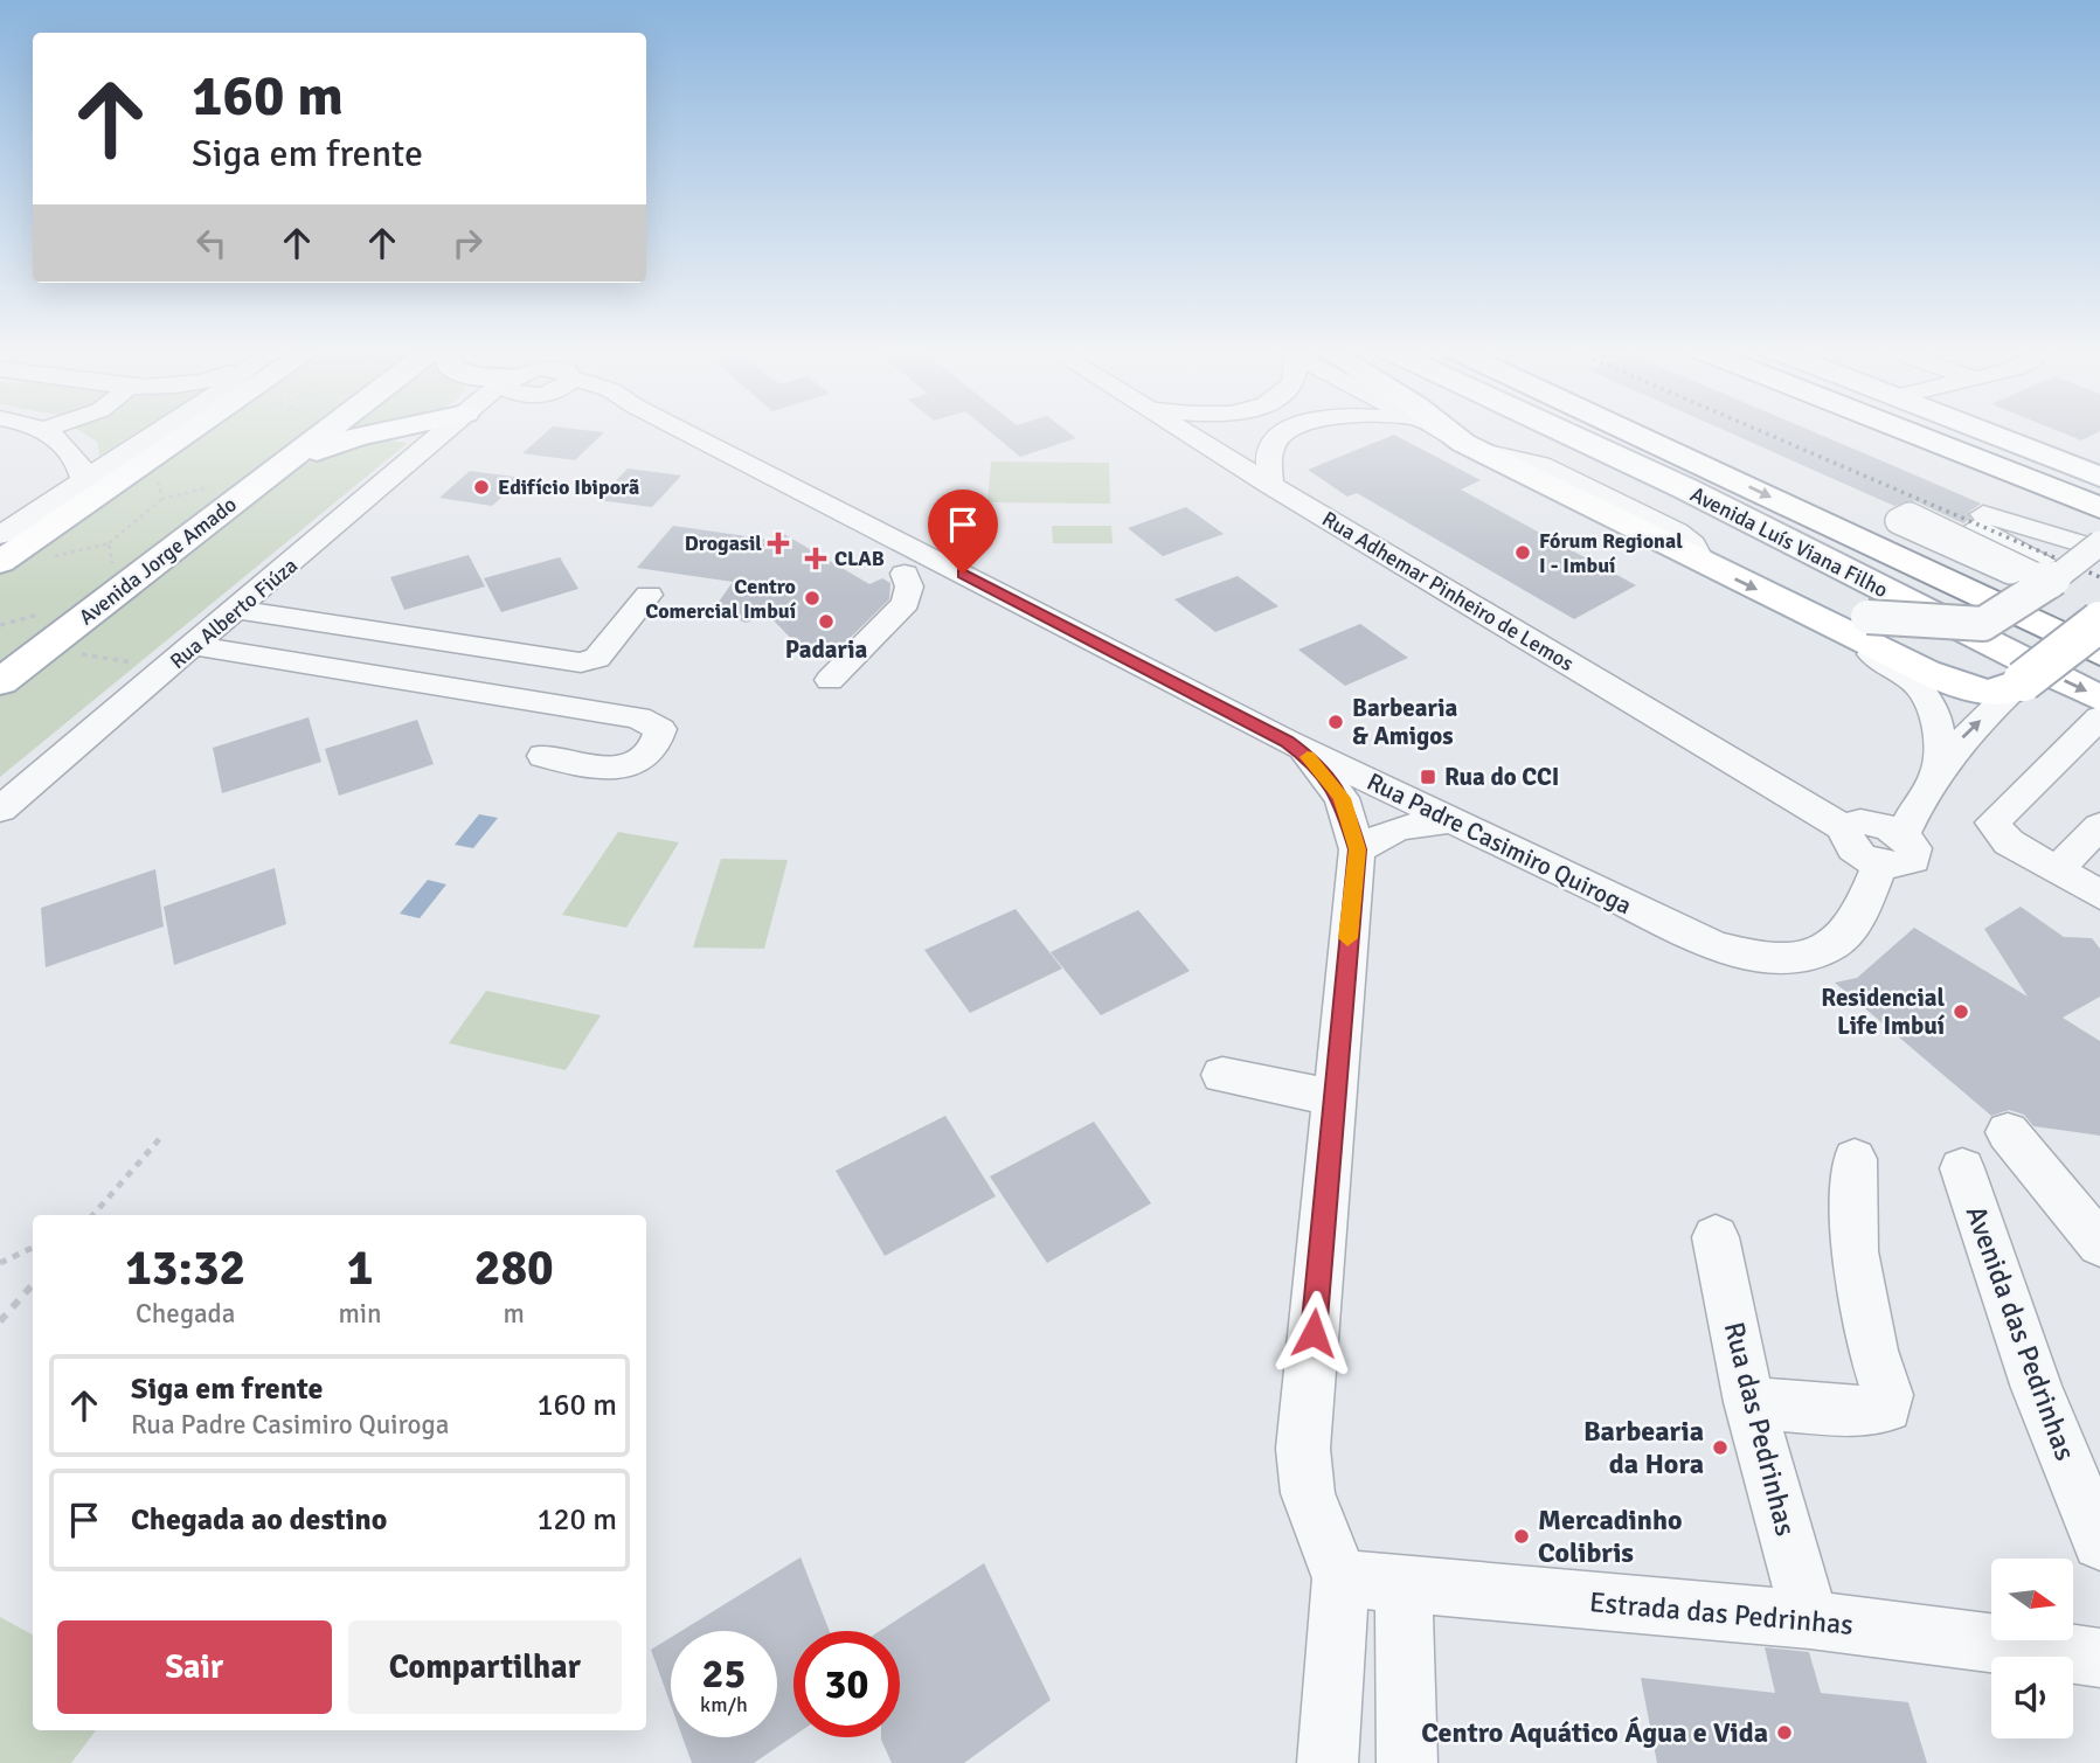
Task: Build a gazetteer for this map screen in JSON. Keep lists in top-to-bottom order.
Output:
{
  "streets": {
    "main road": ["Avenida Luís Viana Filho", "Avenida Jorge Amado"],
    "street": [
      "Rua Adhemar Pinheiro de Lemos",
      "Rua Alberto Fiúza",
      "Rua Padre Casimiro Quiroga",
      "Avenida das Pedrinhas",
      "Rua das Pedrinhas",
      "Estrada das Pedrinhas"
    ]
  },
  "crossings": [
    ["Rua Adhemar Pinheiro de Lemos", "Rua Padre Casimiro Quiroga"],
    ["Rua das Pedrinhas", "Estrada das Pedrinhas"]
  ],
  "places": {
    "other": [
      "Edifício Ibiporã",
      "Fórum Regional I - Imbuí",
      "Centro Comercial Imbuí",
      "Padaria",
      "Barbearia & Amigos",
      "Residencial Life Imbuí",
      "Barbearia da Hora",
      "Mercadinho Colibris",
      "Centro Aquático Água e Vida"
    ],
    "health": ["Drogasil", "CLAB"],
    "transit": ["Rua do CCI"]
  },
  "north": "right",
  "page": {
    "turn": ["160 m", "Siga em frente"],
    "eta": [
      "13:32",
      "Chegada",
      "1",
      "min",
      "280",
      "m"
    ],
    "list": [
      {
        "name": "Siga em frente",
        "note": "Rua Padre Casimiro Quiroga",
        "value": "160 m"
      },
      {
        "name": "Chegada ao destino",
        "value": "120 m"
      }
    ],
    "buttons": ["Sair", "Compartilhar"],
    "speed": "25 km/h",
    "limit": "30"
  }
}
